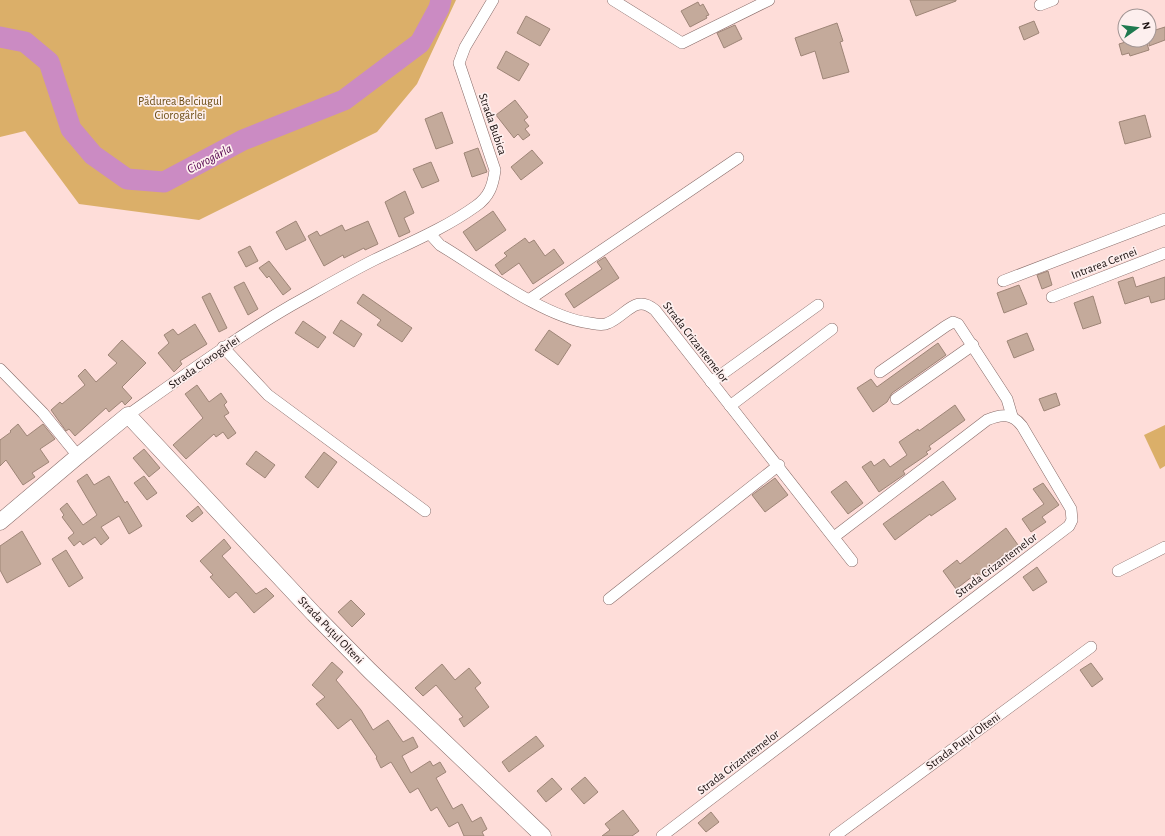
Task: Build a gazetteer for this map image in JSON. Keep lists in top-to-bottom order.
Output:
{
  "streets": {
    "street": [
      "Strada Bubica",
      "Intrarea Cernei",
      "Strada Crizantemelor",
      "Strada Ciorogârlei",
      "Strada Puțul Olteni"
    ]
  },
  "crossings": [
    ["Strada Bubica", "Strada Crizantemelor"],
    ["Strada Bubica", "Strada Ciorogârlei"],
    ["Strada Crizantemelor", "Strada Ciorogârlei"],
    ["Strada Ciorogârlei", "Strada Puțul Olteni"]
  ],
  "water": ["Ciorogârla"],
  "parks": ["Pădurea Belciugul Ciorogârlei"],
  "north": "right"
}
